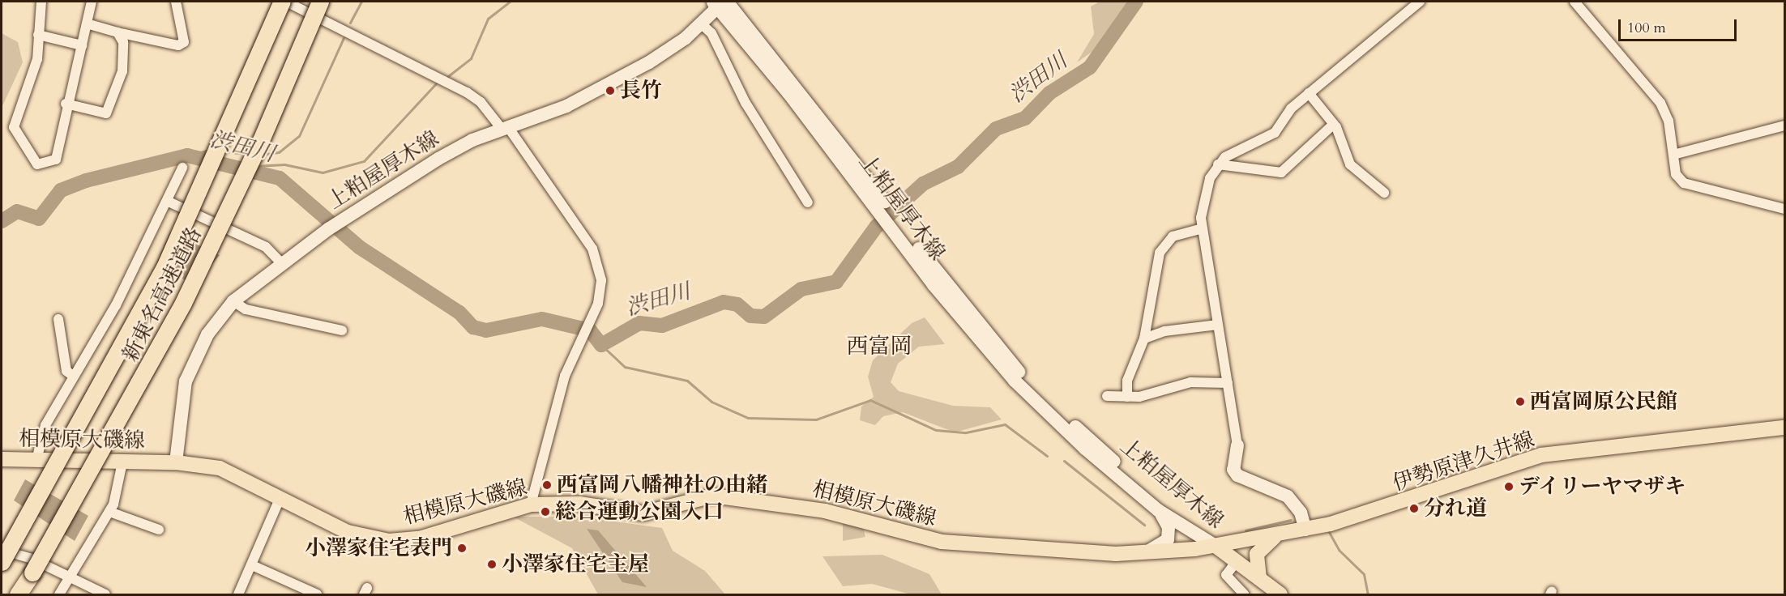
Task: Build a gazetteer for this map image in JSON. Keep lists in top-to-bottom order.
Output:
{
  "streets": {
    "highway": ["新東名高速道路"],
    "main road": ["上粕屋厚木線", "相模原大磯線", "伊勢原津久井線"]
  },
  "crossings": [
    ["上粕屋厚木線", "相模原大磯線"],
    ["上粕屋厚木線", "伊勢原津久井線"],
    ["相模原大磯線", "伊勢原津久井線"]
  ],
  "districts": ["西富岡"],
  "water": ["渋田川"],
  "places": [
    "長竹",
    "西富岡原公民館",
    "西富岡八幡神社の由緒",
    "デイリーヤマザキ",
    "分れ道",
    "総合運動公園入口",
    "小澤家住宅表門",
    "小澤家住宅主屋"
  ],
  "scale_bar": "100 m"
}
